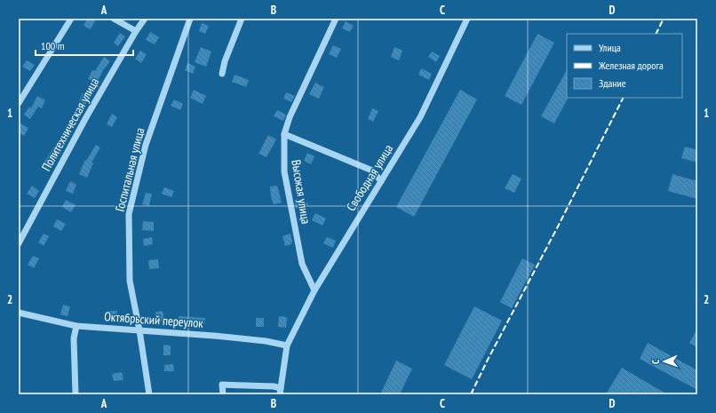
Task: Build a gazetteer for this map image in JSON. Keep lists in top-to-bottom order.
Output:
{
  "streets": {
    "street": [
      "Политехническая улица",
      "Госпитальная улица",
      "Свободная улица",
      "Высокая улица",
      "Октябрьский переулок"
    ]
  },
  "crossings": [
    ["Госпитальная улица", "Октябрьский переулок"],
    ["Свободная улица", "Высокая улица"],
    ["Свободная улица", "Октябрьский переулок"]
  ],
  "legend": ["Улица", "Железная дорога", "Здание"],
  "scale_bar": "100 m",
  "north": "left",
  "grid": {
    "columns": [
      "A",
      "B",
      "C",
      "D"
    ],
    "rows": ["1", "2"]
  }
}
